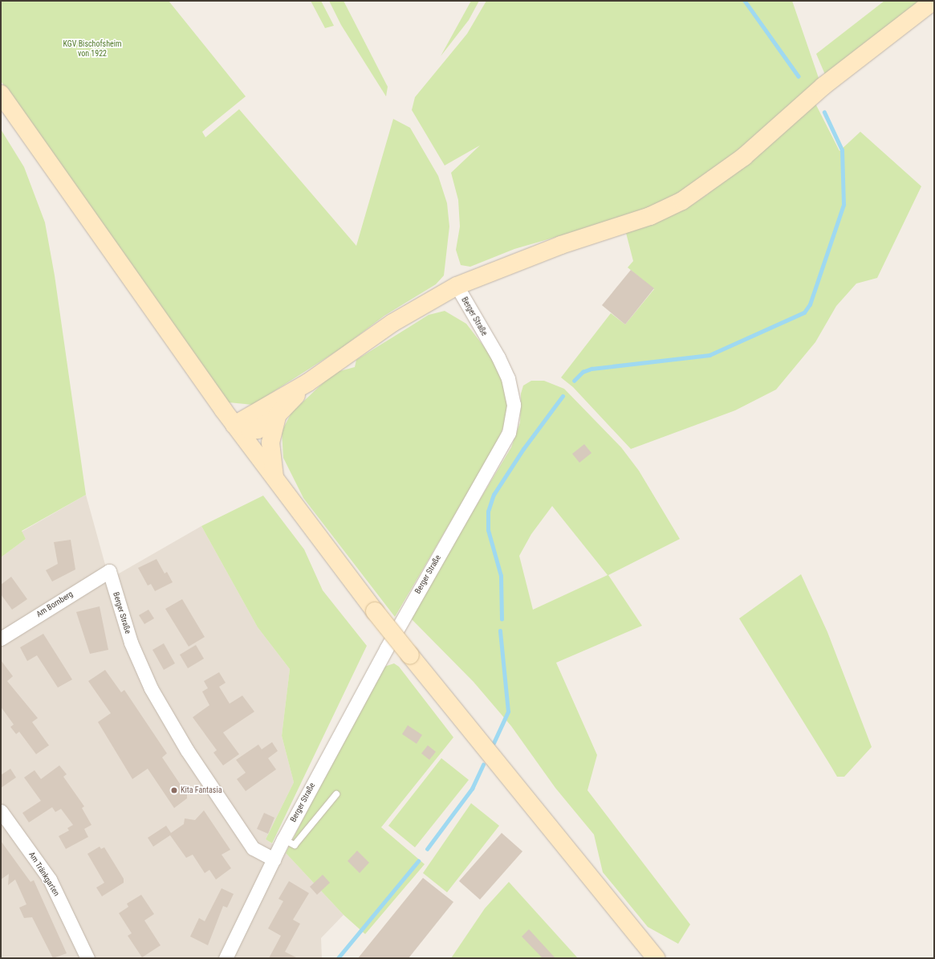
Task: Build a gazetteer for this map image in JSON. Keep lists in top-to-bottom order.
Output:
{
  "streets": {
    "street": ["Berger Straße", "Am Bornberg", "Am Tränkgarten"]
  },
  "crossings": [
    ["Berger Straße", "Am Bornberg"]
  ],
  "parks": ["KGV Bischofsheim von 1922"],
  "places": ["Kita Fantasia"]
}
